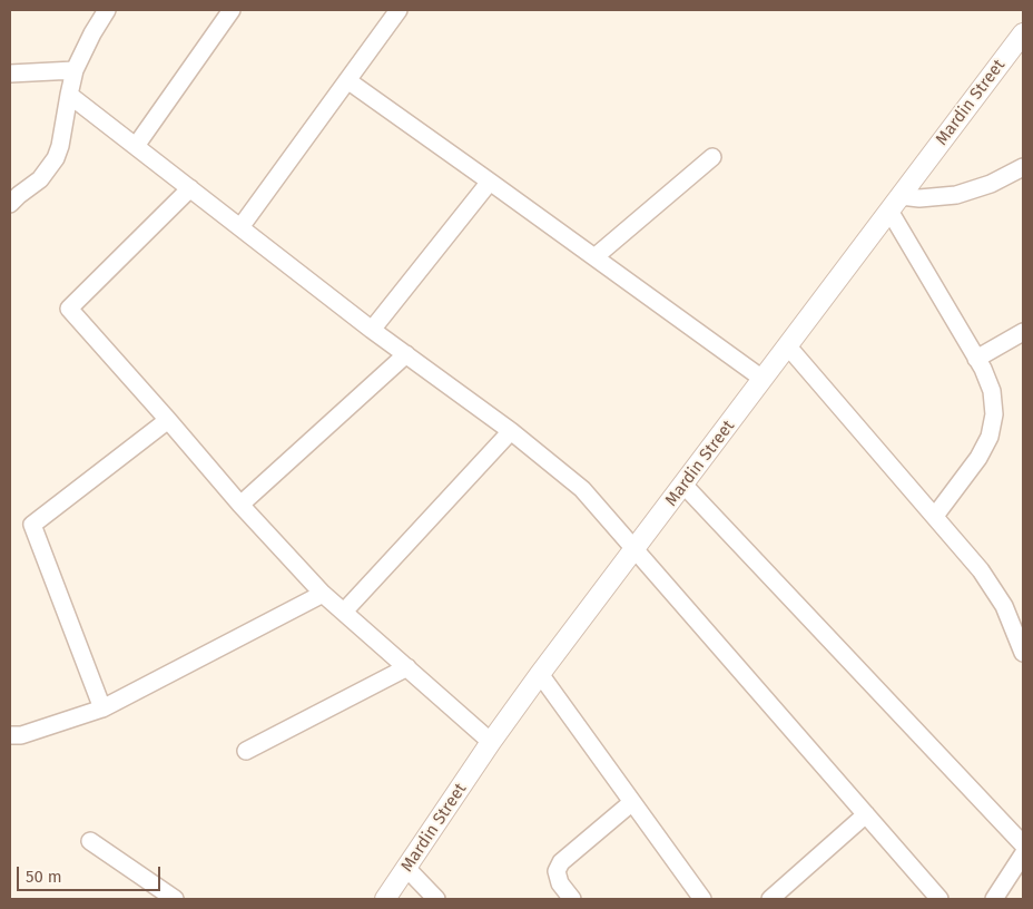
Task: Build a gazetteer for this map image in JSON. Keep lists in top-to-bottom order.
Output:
{
  "streets": {
    "street": ["Mardin Street"]
  },
  "scale_bar": "50 m"
}
